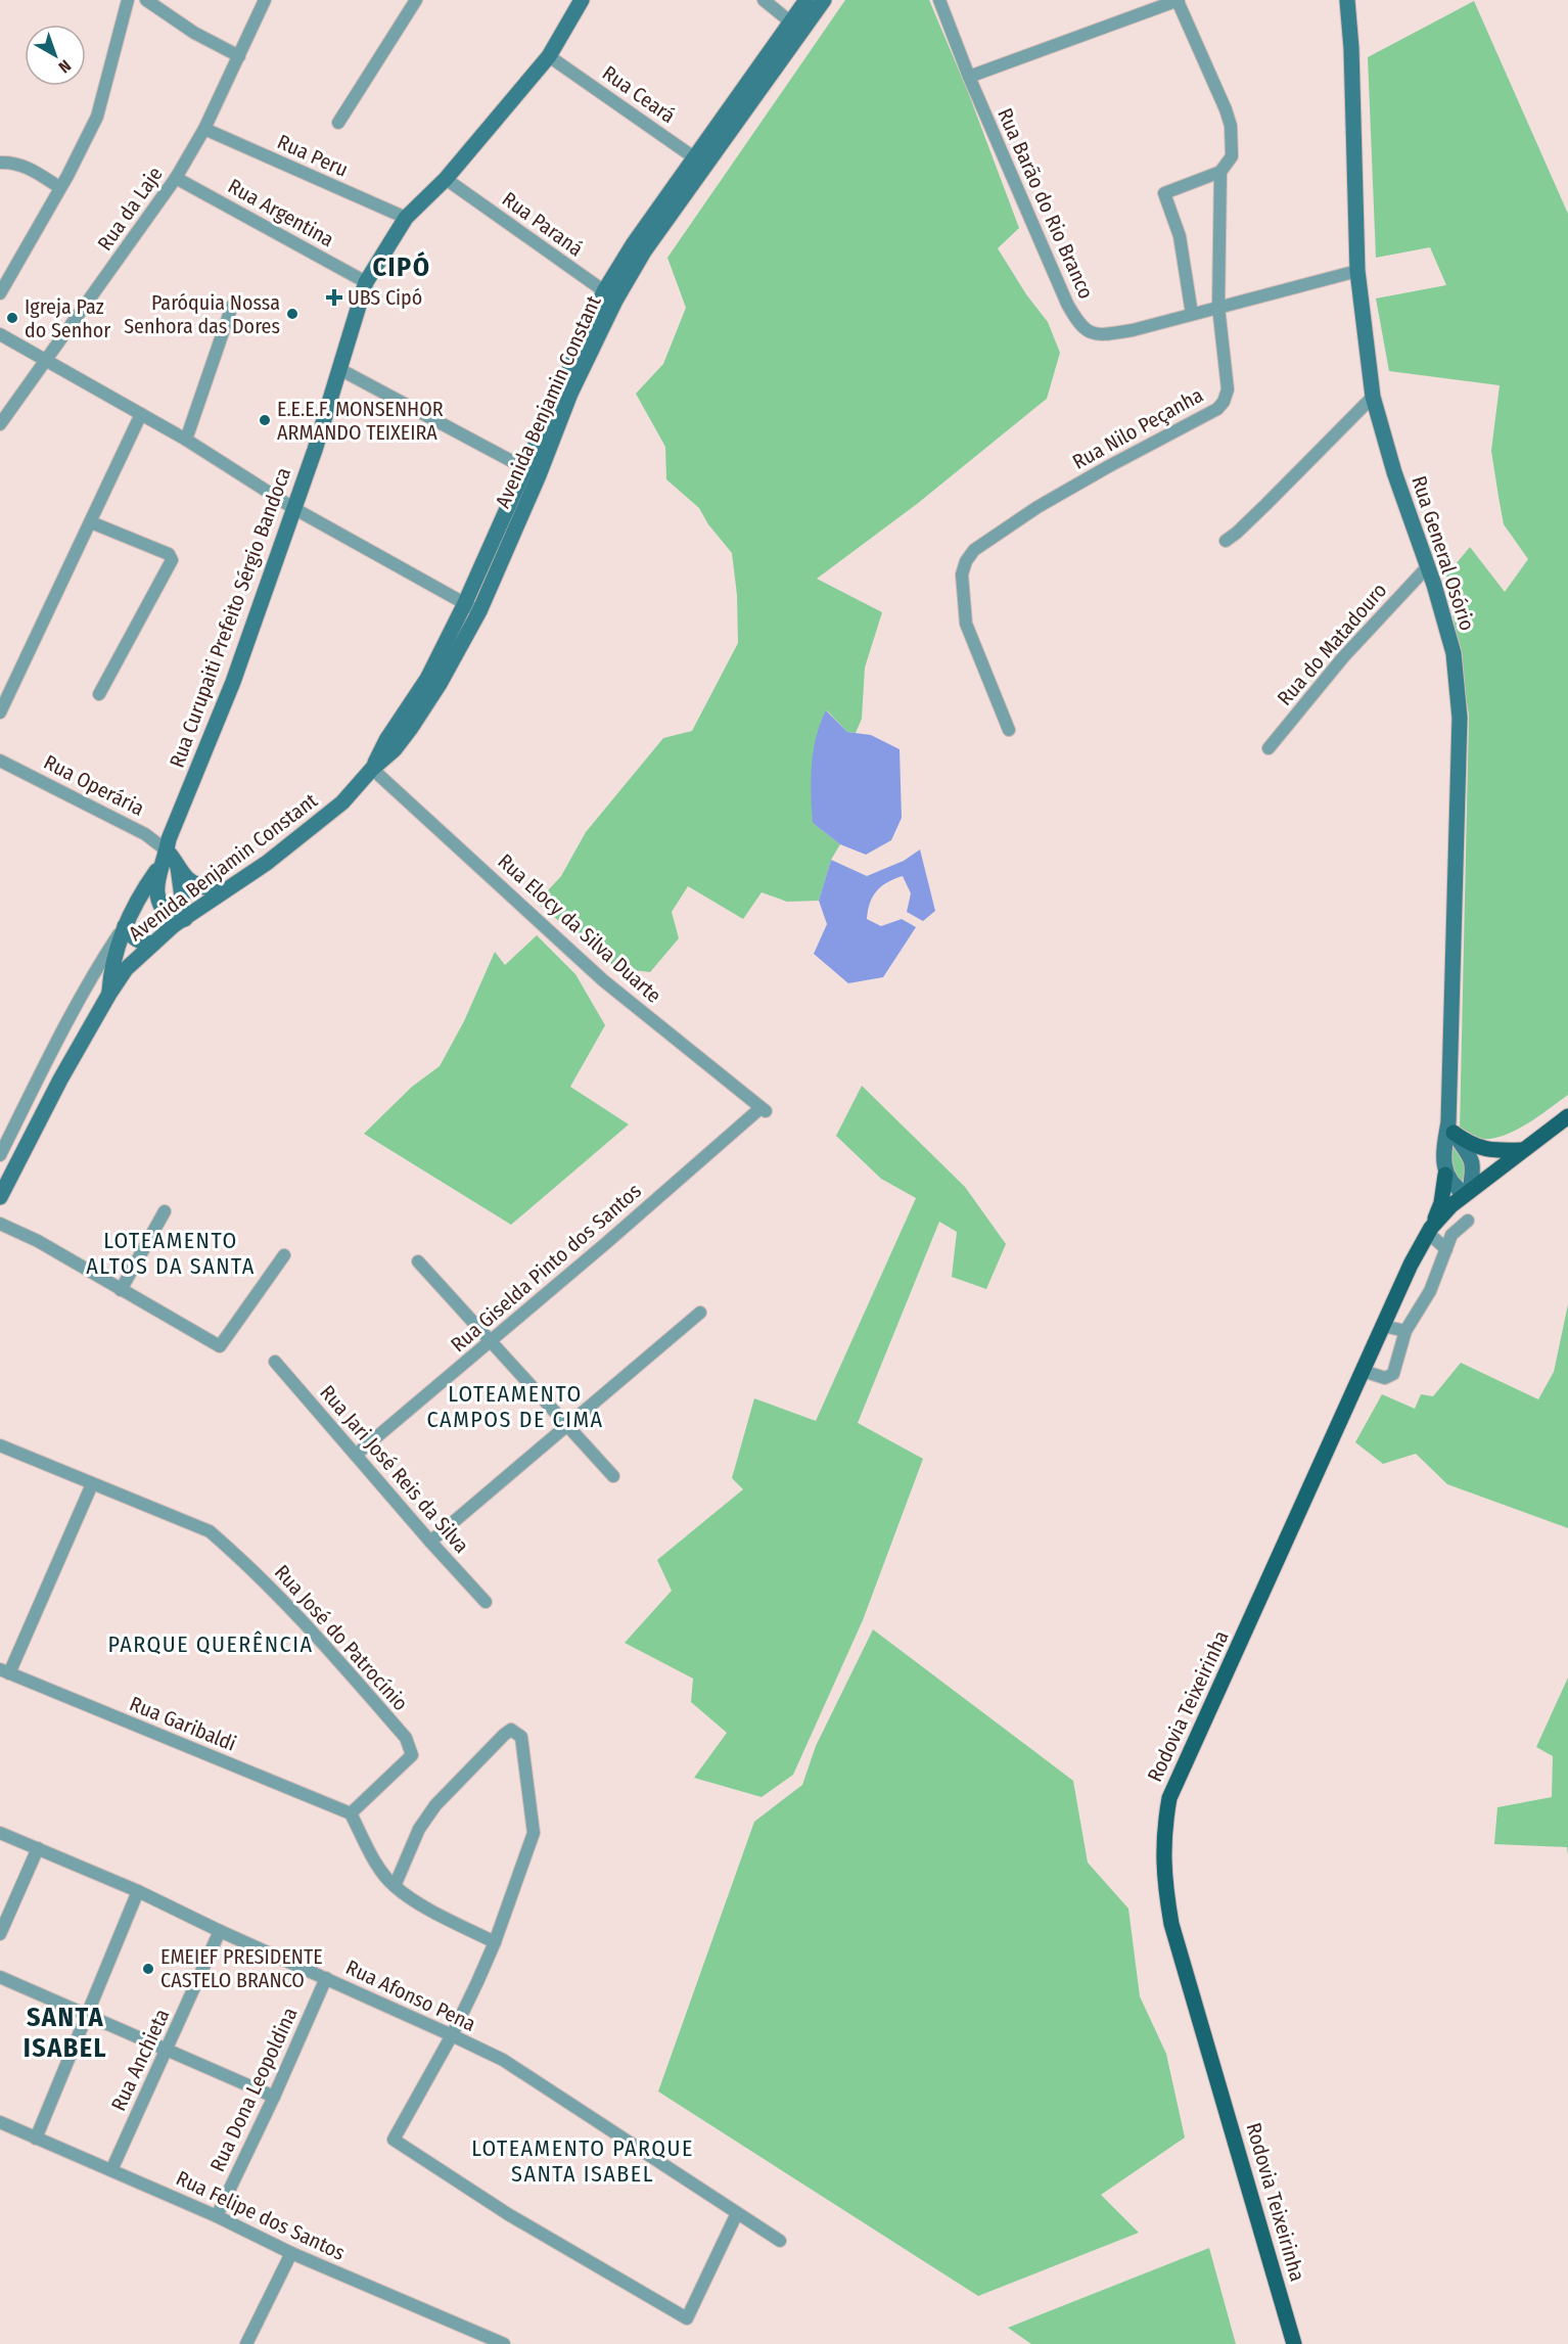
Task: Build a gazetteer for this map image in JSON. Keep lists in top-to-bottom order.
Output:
{
  "streets": {
    "main road": ["Rodovia Teixeirinha"],
    "street": [
      "Rua Ceará",
      "Rua Peru",
      "Rua Barão do Rio Branco",
      "Rua da Laje",
      "Rua Argentina",
      "Rua Paraná",
      "Avenida Benjamin Constant",
      "Rua Nilo Peçanha",
      "Rua General Osório",
      "Rua Curupaiti Prefeito Sérgio Bandoca",
      "Rua do Matadouro",
      "Rua Operária",
      "Rua Elocy da Silva Duarte",
      "Rua Giselda Pinto dos Santos",
      "Rua Jari José Reis da Silva",
      "Rua José do Patrocínio",
      "Rua Garibaldi",
      "Rua Afonso Pena",
      "Rua Anchieta",
      "Rua Dona Leopoldina",
      "Rua Felipe dos Santos"
    ]
  },
  "crossings": [
    ["Rua Ceará", "Avenida Benjamin Constant"],
    ["Rua Ceará", "Rua Curupaiti Prefeito Sérgio Bandoca"],
    ["Rua Peru", "Rua da Laje"],
    ["Rua Peru", "Rua Curupaiti Prefeito Sérgio Bandoca"],
    ["Rua Barão do Rio Branco", "Rua Nilo Peçanha"],
    ["Rua Barão do Rio Branco", "Rua General Osório"],
    ["Rua da Laje", "Rua Argentina"],
    ["Rua Argentina", "Rua Curupaiti Prefeito Sérgio Bandoca"],
    ["Rua Paraná", "Avenida Benjamin Constant"],
    ["Rua Paraná", "Rua Curupaiti Prefeito Sérgio Bandoca"],
    ["Avenida Benjamin Constant", "Rua Elocy da Silva Duarte"],
    ["Rua General Osório", "Rua do Matadouro"],
    ["Rua Curupaiti Prefeito Sérgio Bandoca", "Rua Operária"],
    ["Rua Elocy da Silva Duarte", "Rua Giselda Pinto dos Santos"],
    ["Rua Giselda Pinto dos Santos", "Rua Jari José Reis da Silva"],
    ["Rua José do Patrocínio", "Rua Garibaldi"],
    ["Rua Afonso Pena", "Rua Anchieta"],
    ["Rua Afonso Pena", "Rua Dona Leopoldina"],
    ["Rua Anchieta", "Rua Felipe dos Santos"],
    ["Rua Dona Leopoldina", "Rua Felipe dos Santos"]
  ],
  "districts": [
    "CIPÓ",
    "LOTEAMENTO ALTOS DA SANTA",
    "LOTEAMENTO CAMPOS DE CIMA",
    "PARQUE QUERÊNCIA",
    "SANTA ISABEL",
    "LOTEAMENTO PARQUE SANTA ISABEL"
  ],
  "places": {
    "health": ["UBS Cipó"],
    "other": [
      "Paróquia Nossa Senhora das Dores",
      "Igreja Paz do Senhor",
      "E.E.E.F. MONSENHOR ARMANDO TEIXEIRA",
      "EMEIEF PRESIDENTE CASTELO BRANCO"
    ]
  },
  "north": "bottom right"
}
